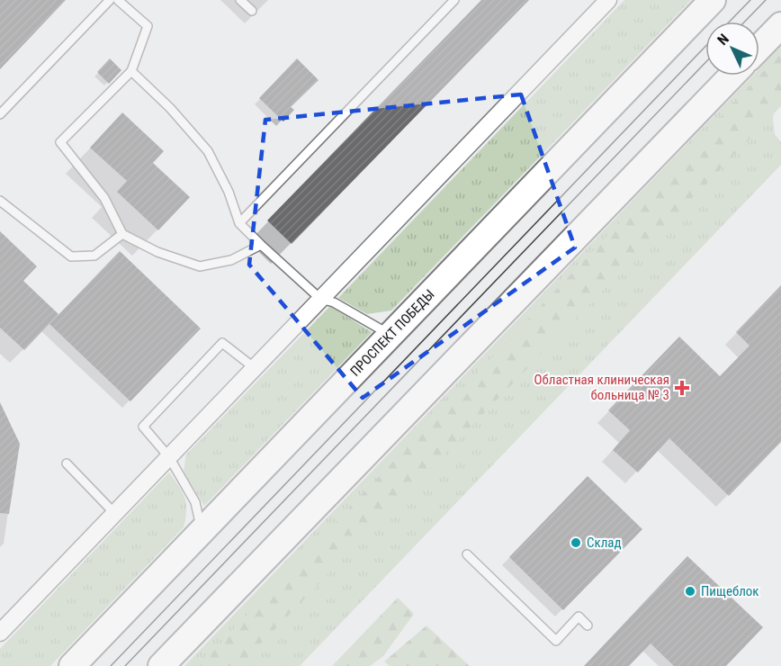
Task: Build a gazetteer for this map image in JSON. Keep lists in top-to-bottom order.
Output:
{
  "streets": {
    "main road": ["ПРОСПЕКТ ПОБЕДЫ"]
  },
  "places": {
    "health": ["Областная клиническая больница № 3"],
    "other": ["Склад", "Пищеблок"]
  },
  "north": "top left"
}
